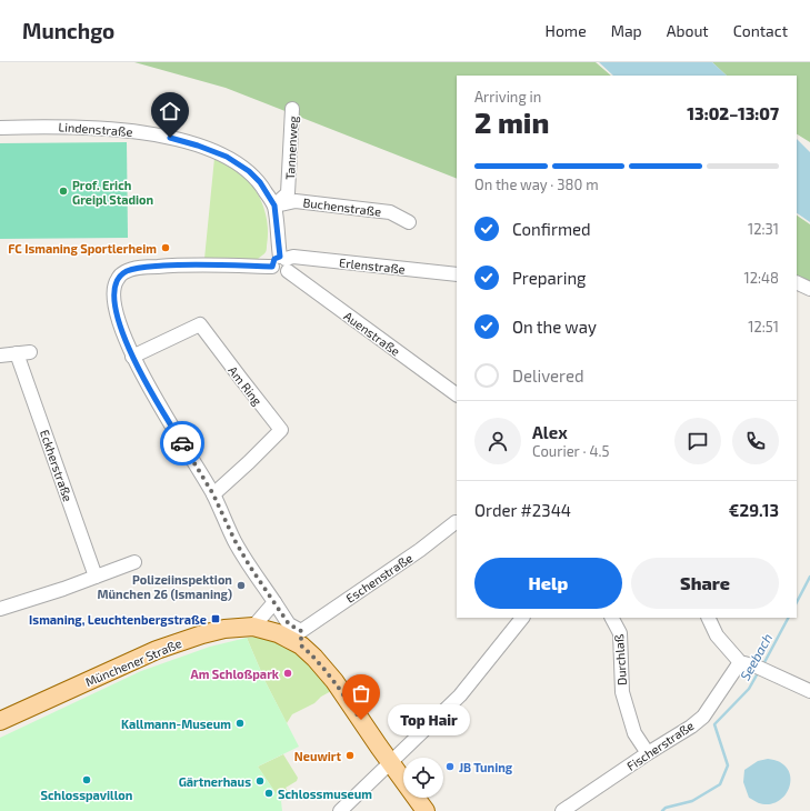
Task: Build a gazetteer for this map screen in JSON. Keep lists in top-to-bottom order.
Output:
{
  "streets": {
    "main road": ["Münchener Straße"],
    "street": [
      "Lindenstraße",
      "Tannenweg",
      "Buchenstraße",
      "Erlenstraße",
      "Auenstraße",
      "Am Ring",
      "Eckherstraße",
      "Eschenstraße",
      "Durchlaß",
      "Fischerstraße"
    ]
  },
  "crossings": [
    ["Lindenstraße", "Tannenweg"],
    ["Lindenstraße", "Buchenstraße"],
    ["Lindenstraße", "Erlenstraße"],
    ["Lindenstraße", "Auenstraße"],
    ["Tannenweg", "Buchenstraße"],
    ["Erlenstraße", "Auenstraße"],
    ["Erlenstraße", "Am Ring"],
    ["Eschenstraße", "Münchener Straße"],
    ["Durchlaß", "Fischerstraße"]
  ],
  "water": ["Seebach"],
  "places": {
    "other": [
      "Prof. Erich Greipl Stadion",
      "FC Ismaning Sportlerheim",
      "Polizeiinspektion München 26 (Ismaning)",
      "Am Schloßpark",
      "Top Hair",
      "Kallmann-Museum",
      "Neuwirt",
      "JB Tuning",
      "Schlosspavillon",
      "Gärtnerhaus",
      "Schlossmuseum"
    ],
    "transit": ["Ismaning, Leuchtenbergstraße"]
  },
  "page": {
    "header": "Munchgo",
    "nav": [
      "Home",
      "Map",
      "About",
      "Contact"
    ],
    "heading": ["2 min", "Arriving in", "13:02–13:07"],
    "panel": [
      "Alex",
      "Courier · 4.5",
      "Order #2344",
      "€29.13"
    ],
    "bar": "On the way · 380 m",
    "list": [
      ["Confirmed", "12:31"],
      ["Preparing", "12:48"],
      ["On the way", "12:51"],
      "Delivered"
    ],
    "buttons": ["Help", "Share"],
    "bubble": "Top Hair"
  }
}
